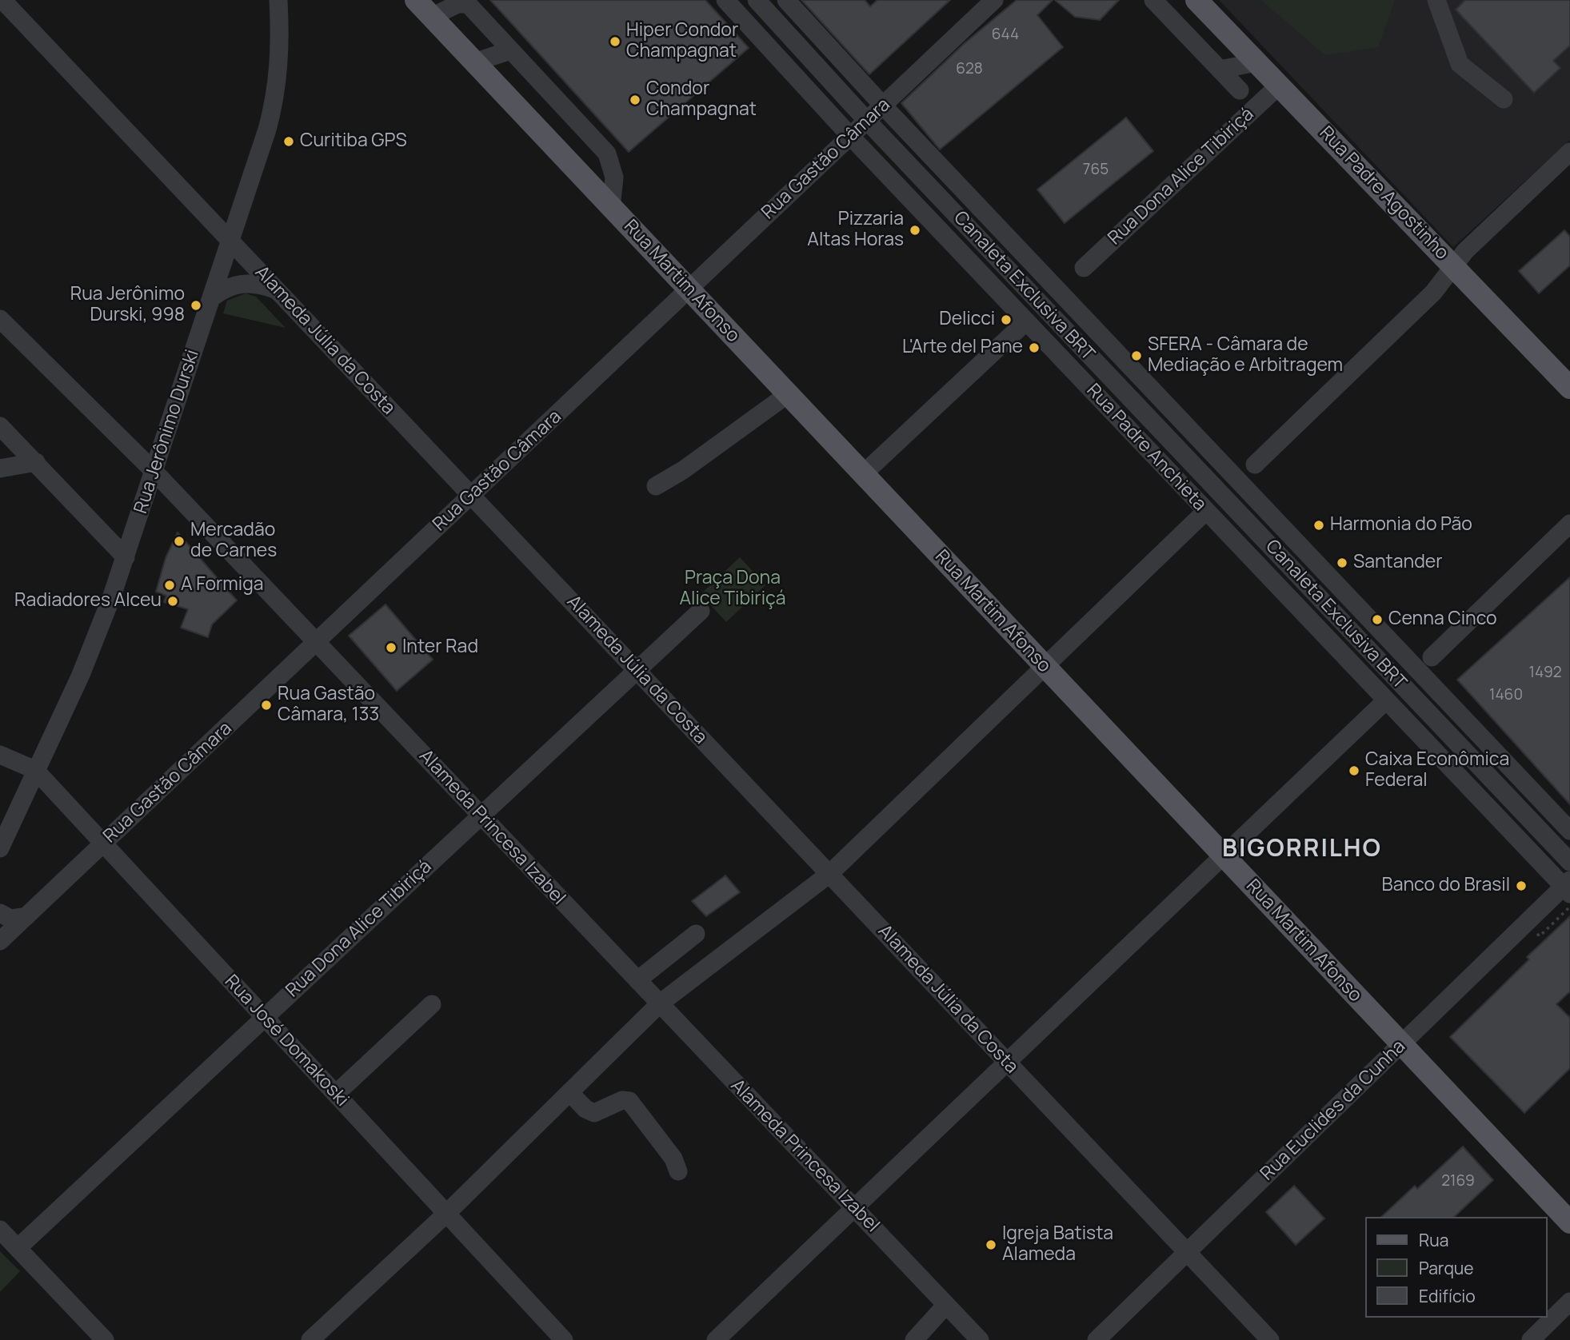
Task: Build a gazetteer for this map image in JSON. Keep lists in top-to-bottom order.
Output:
{
  "streets": {
    "main road": ["Rua Padre Agostinho", "Rua Martim Afonso"],
    "street": [
      "Rua Gastão Câmara",
      "Rua Dona Alice Tibiriçá",
      "Canaleta Exclusiva BRT",
      "Alameda Júlia da Costa",
      "Rua Jerônimo Durski",
      "Rua Padre Anchieta",
      "Alameda Princesa Izabel",
      "Rua José Domakoski",
      "Rua Euclides da Cunha"
    ]
  },
  "crossings": [
    ["Rua Gastão Câmara", "Rua Martim Afonso"],
    ["Rua Gastão Câmara", "Canaleta Exclusiva BRT"],
    ["Rua Gastão Câmara", "Alameda Júlia da Costa"],
    ["Rua Gastão Câmara", "Rua Padre Anchieta"],
    ["Rua Gastão Câmara", "Alameda Princesa Izabel"],
    ["Rua Gastão Câmara", "Rua José Domakoski"],
    ["Rua Dona Alice Tibiriçá", "Rua Padre Agostinho"],
    ["Rua Dona Alice Tibiriçá", "Alameda Júlia da Costa"],
    ["Rua Dona Alice Tibiriçá", "Alameda Princesa Izabel"],
    ["Rua Dona Alice Tibiriçá", "Rua José Domakoski"],
    ["Rua Martim Afonso", "Rua Euclides da Cunha"],
    ["Alameda Júlia da Costa", "Rua Jerônimo Durski"],
    ["Alameda Júlia da Costa", "Rua Euclides da Cunha"],
    ["Rua Jerônimo Durski", "Alameda Princesa Izabel"],
    ["Rua Jerônimo Durski", "Rua José Domakoski"]
  ],
  "districts": ["BIGORRILHO"],
  "parks": ["Praça Dona Alice Tibiriçá"],
  "places": [
    "Hiper Condor Champagnat",
    "Condor Champagnat",
    "Curitiba GPS",
    "Pizzaria Altas Horas",
    "Rua Jerônimo Durski, 998",
    "Delicci",
    "L'Arte del Pane",
    "SFERA - Câmara de Mediação e Arbitragem",
    "Harmonia do Pão",
    "Mercadão de Carnes",
    "Santander",
    "A Formiga",
    "Radiadores Alceu",
    "Cenna Cinco",
    "Inter Rad",
    "Rua Gastão Câmara, 133",
    "Caixa Econômica Federal",
    "Banco do Brasil",
    "Igreja Batista Alameda"
  ],
  "house_numbers": [
    "644",
    "628",
    "765",
    "1492",
    "1460",
    "2169"
  ],
  "legend": ["Rua", "Parque", "Edifício"]
}
